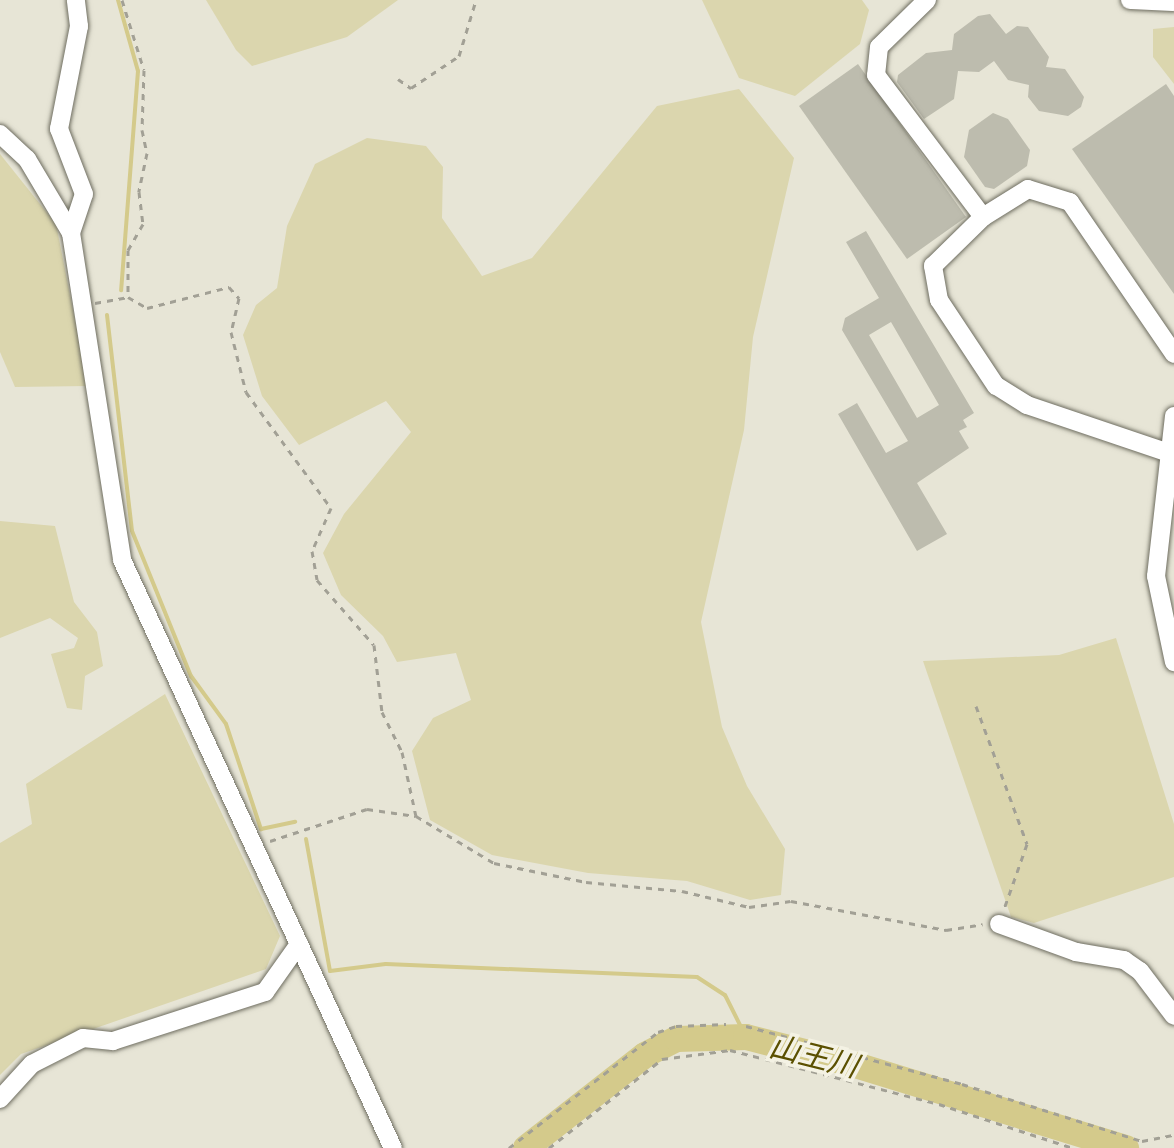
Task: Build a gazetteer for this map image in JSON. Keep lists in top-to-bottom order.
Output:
{
  "water": ["山王川"]
}
